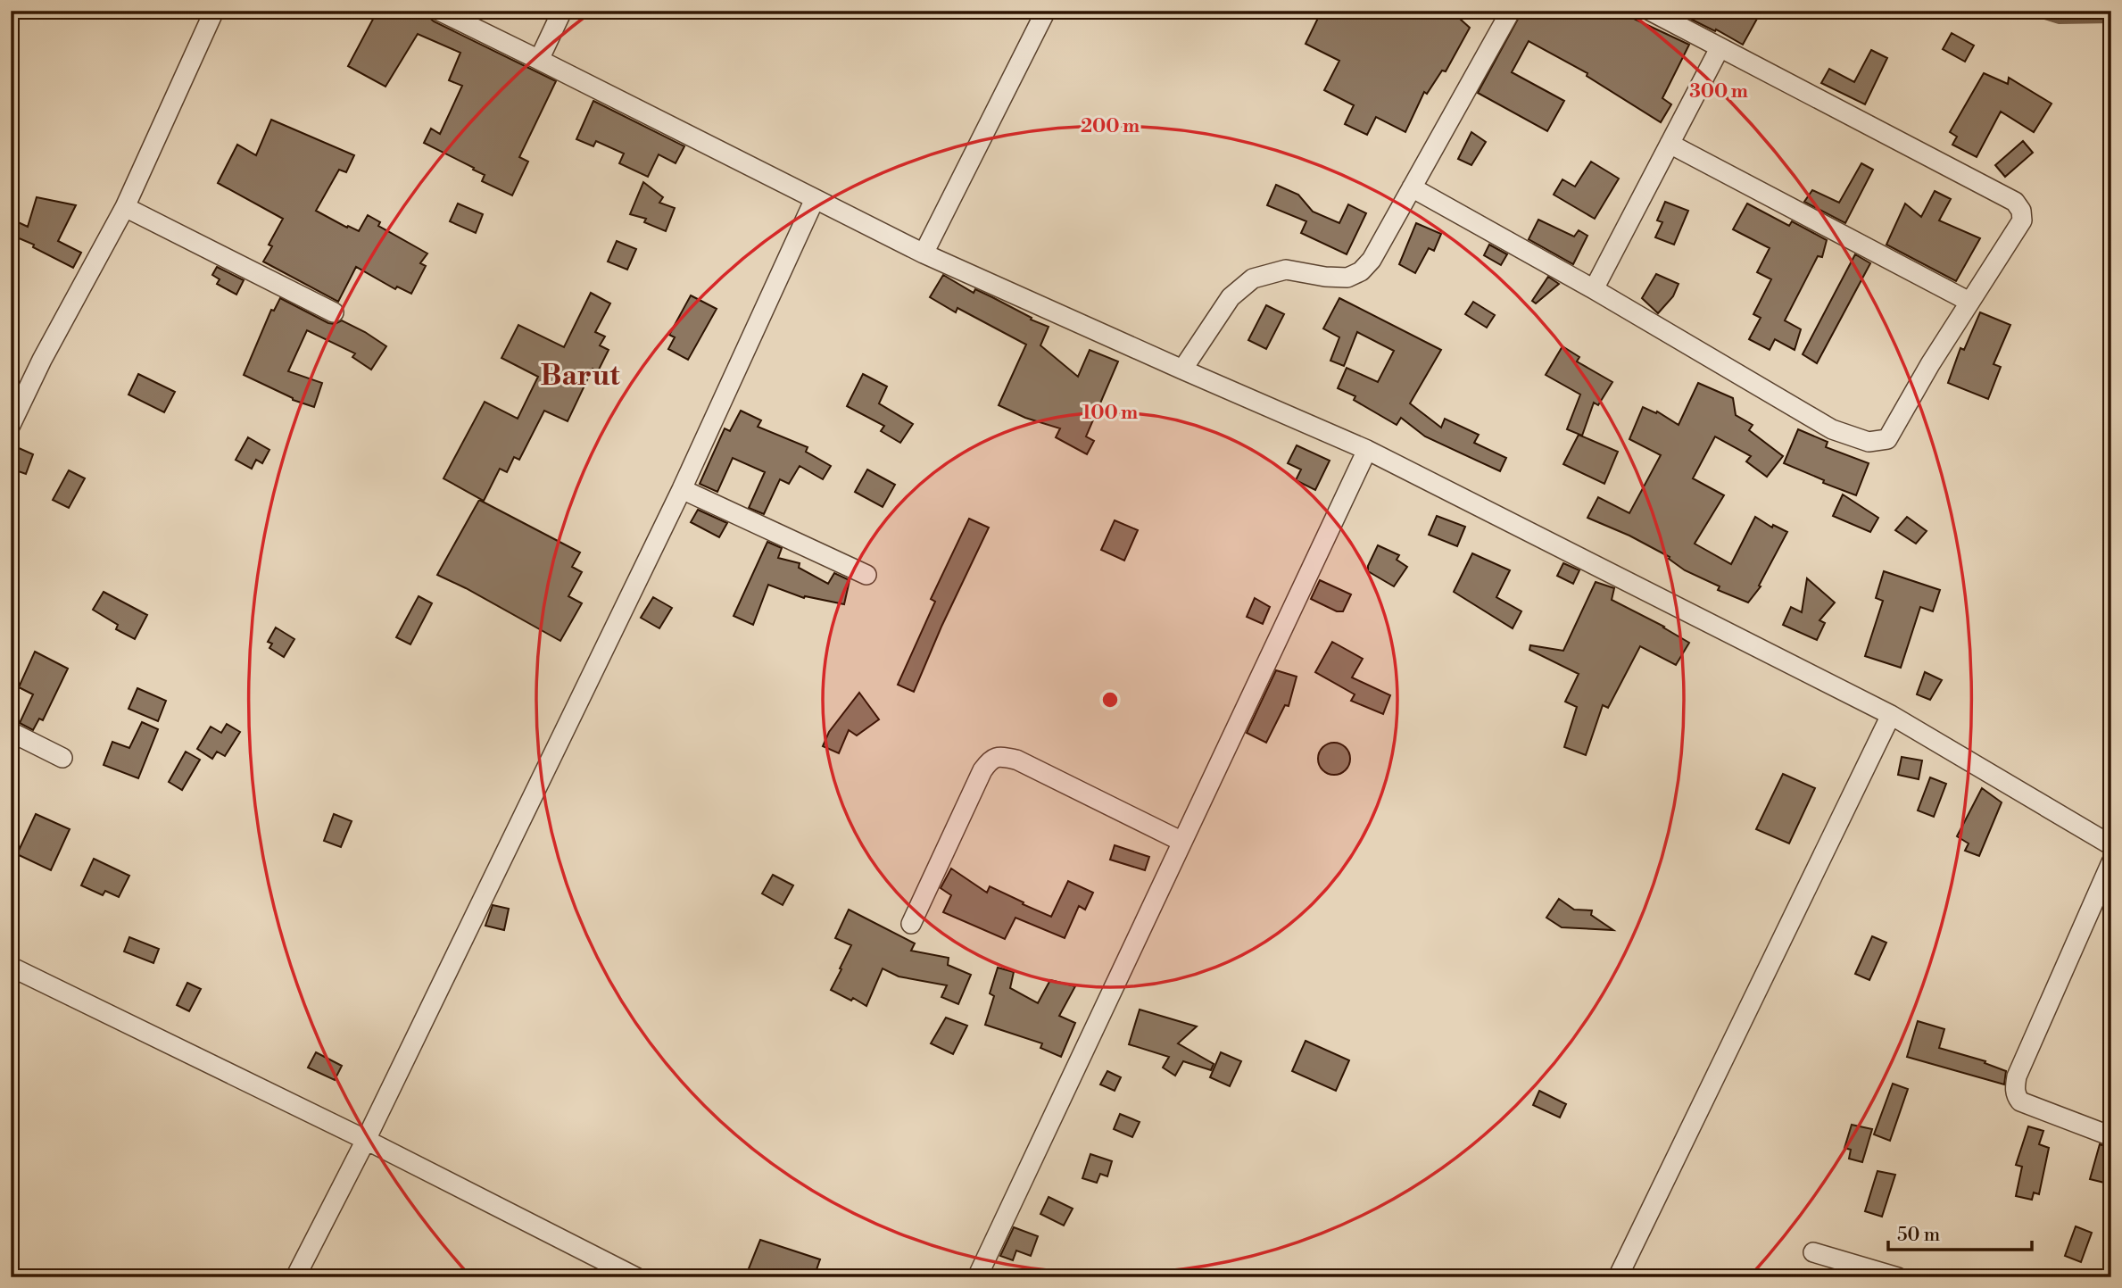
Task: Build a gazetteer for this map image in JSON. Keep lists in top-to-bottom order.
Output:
{
  "districts": ["Barut"],
  "scale_bar": "50 m",
  "rings": ["300 m", "200 m", "100 m"]
}
